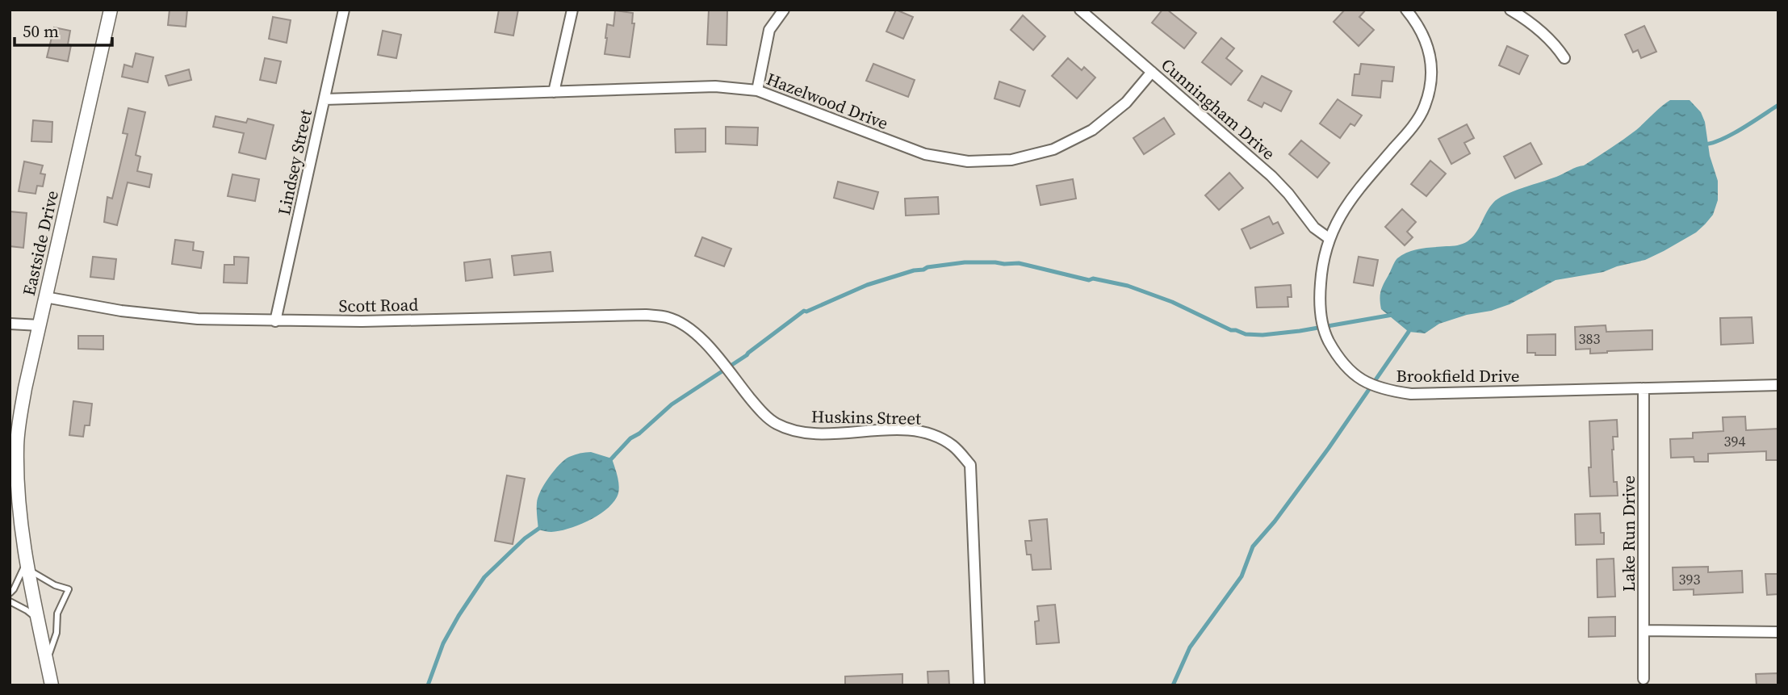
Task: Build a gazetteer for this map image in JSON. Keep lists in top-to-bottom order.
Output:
{
  "streets": {
    "street": [
      "Hazelwood Drive",
      "Cunningham Drive",
      "Lindsey Street",
      "Eastside Drive",
      "Scott Road",
      "Brookfield Drive",
      "Huskins Street",
      "Lake Run Drive"
    ]
  },
  "crossings": [
    ["Hazelwood Drive", "Cunningham Drive"],
    ["Hazelwood Drive", "Lindsey Street"],
    ["Cunningham Drive", "Brookfield Drive"],
    ["Lindsey Street", "Scott Road"],
    ["Eastside Drive", "Scott Road"],
    ["Scott Road", "Huskins Street"],
    ["Brookfield Drive", "Lake Run Drive"]
  ],
  "house_numbers": ["383", "394", "393"],
  "scale_bar": "50 m"
}
